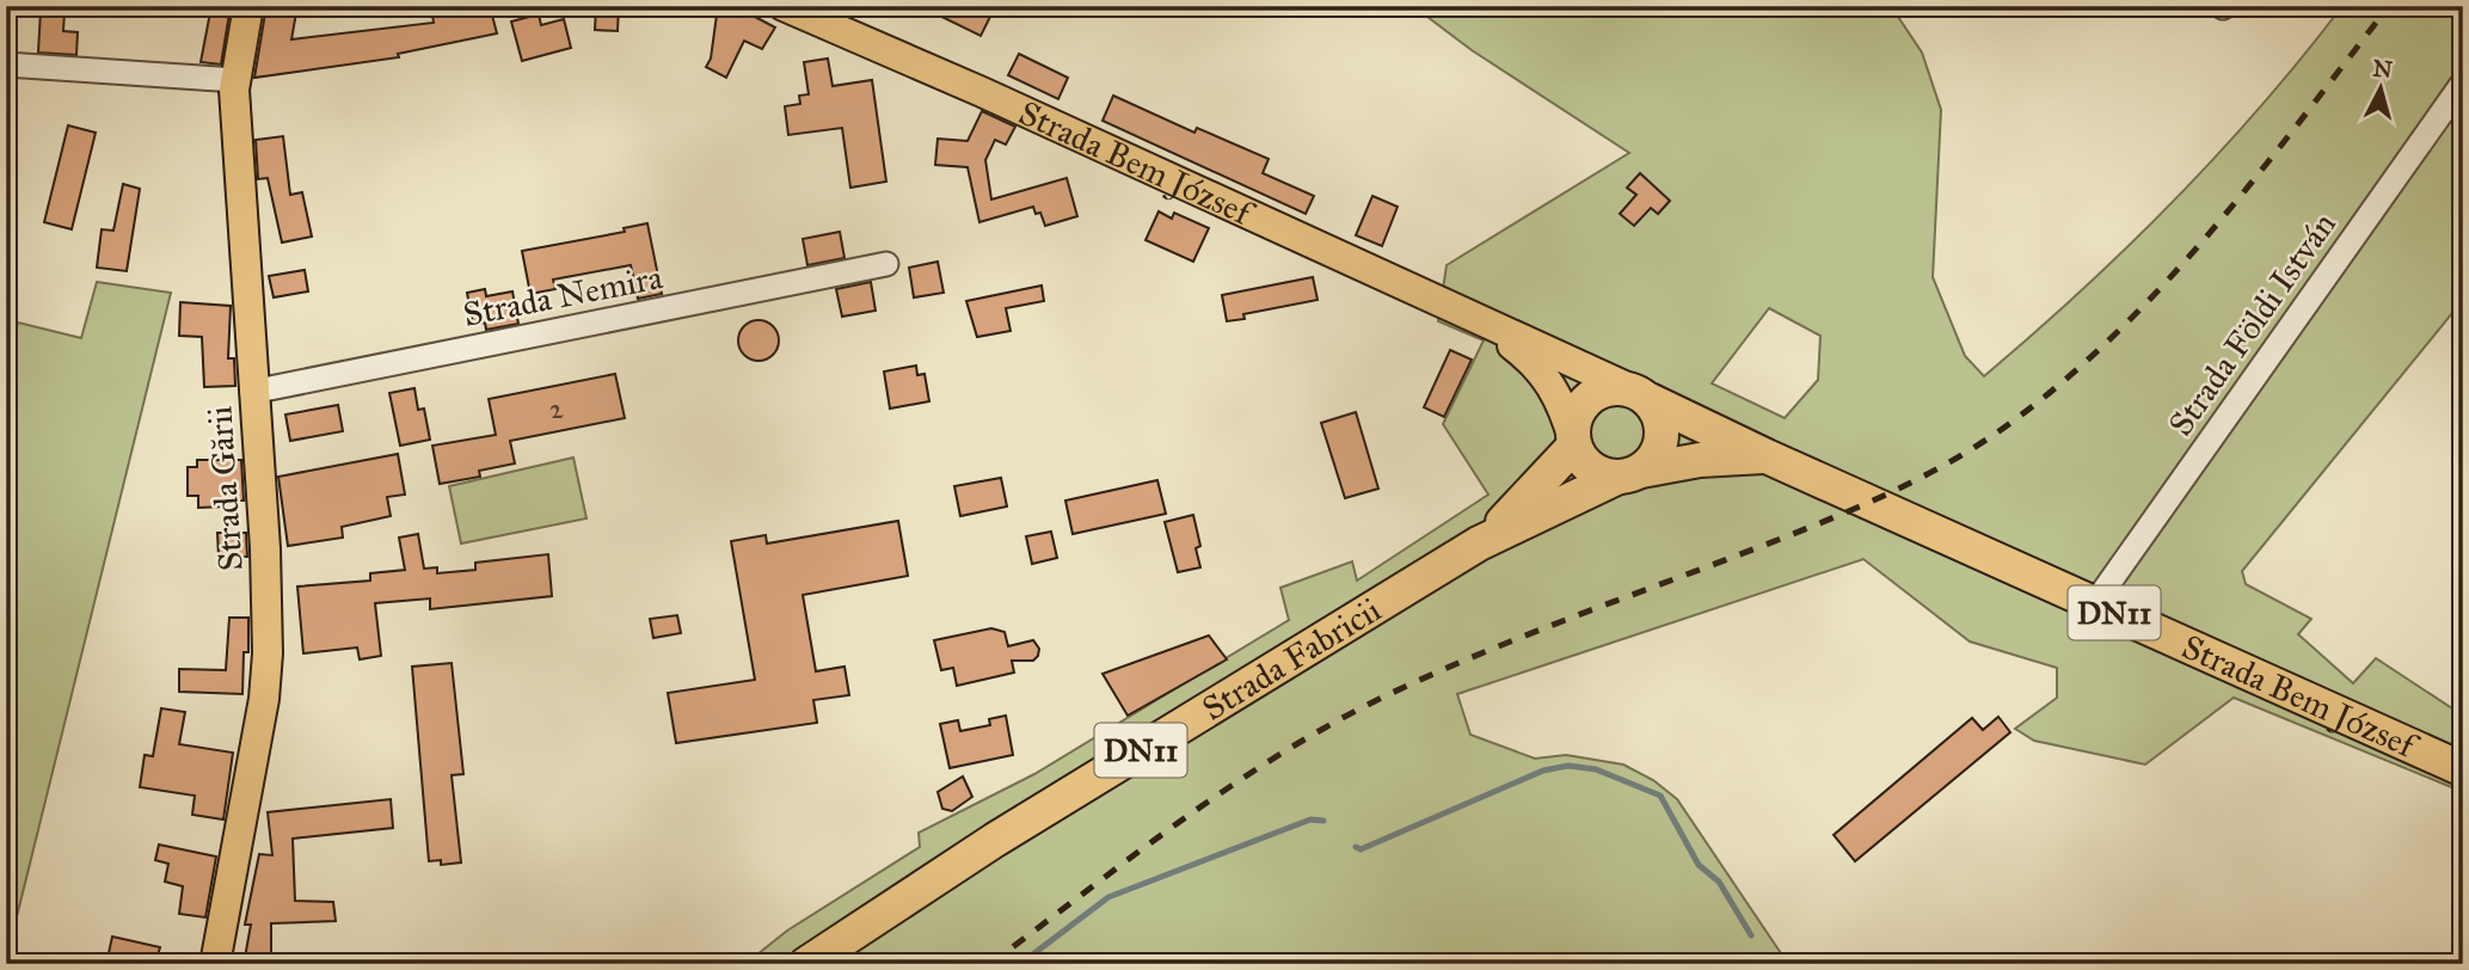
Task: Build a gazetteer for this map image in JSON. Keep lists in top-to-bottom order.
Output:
{
  "streets": {
    "highway": ["Strada Bem József", "DN11", "Strada Fabricii"],
    "main road": ["Strada Gării"],
    "street": ["Strada Nemira", "Strada Földi István"]
  },
  "crossings": [
    ["Strada Bem József", "Strada Földi István"],
    ["Strada Bem József", "DN11"],
    ["Strada Bem József", "Strada Fabricii"],
    ["Strada Nemira", "Strada Gării"],
    ["DN11", "Strada Fabricii"]
  ],
  "house_numbers": ["2"],
  "north": "top"
}
